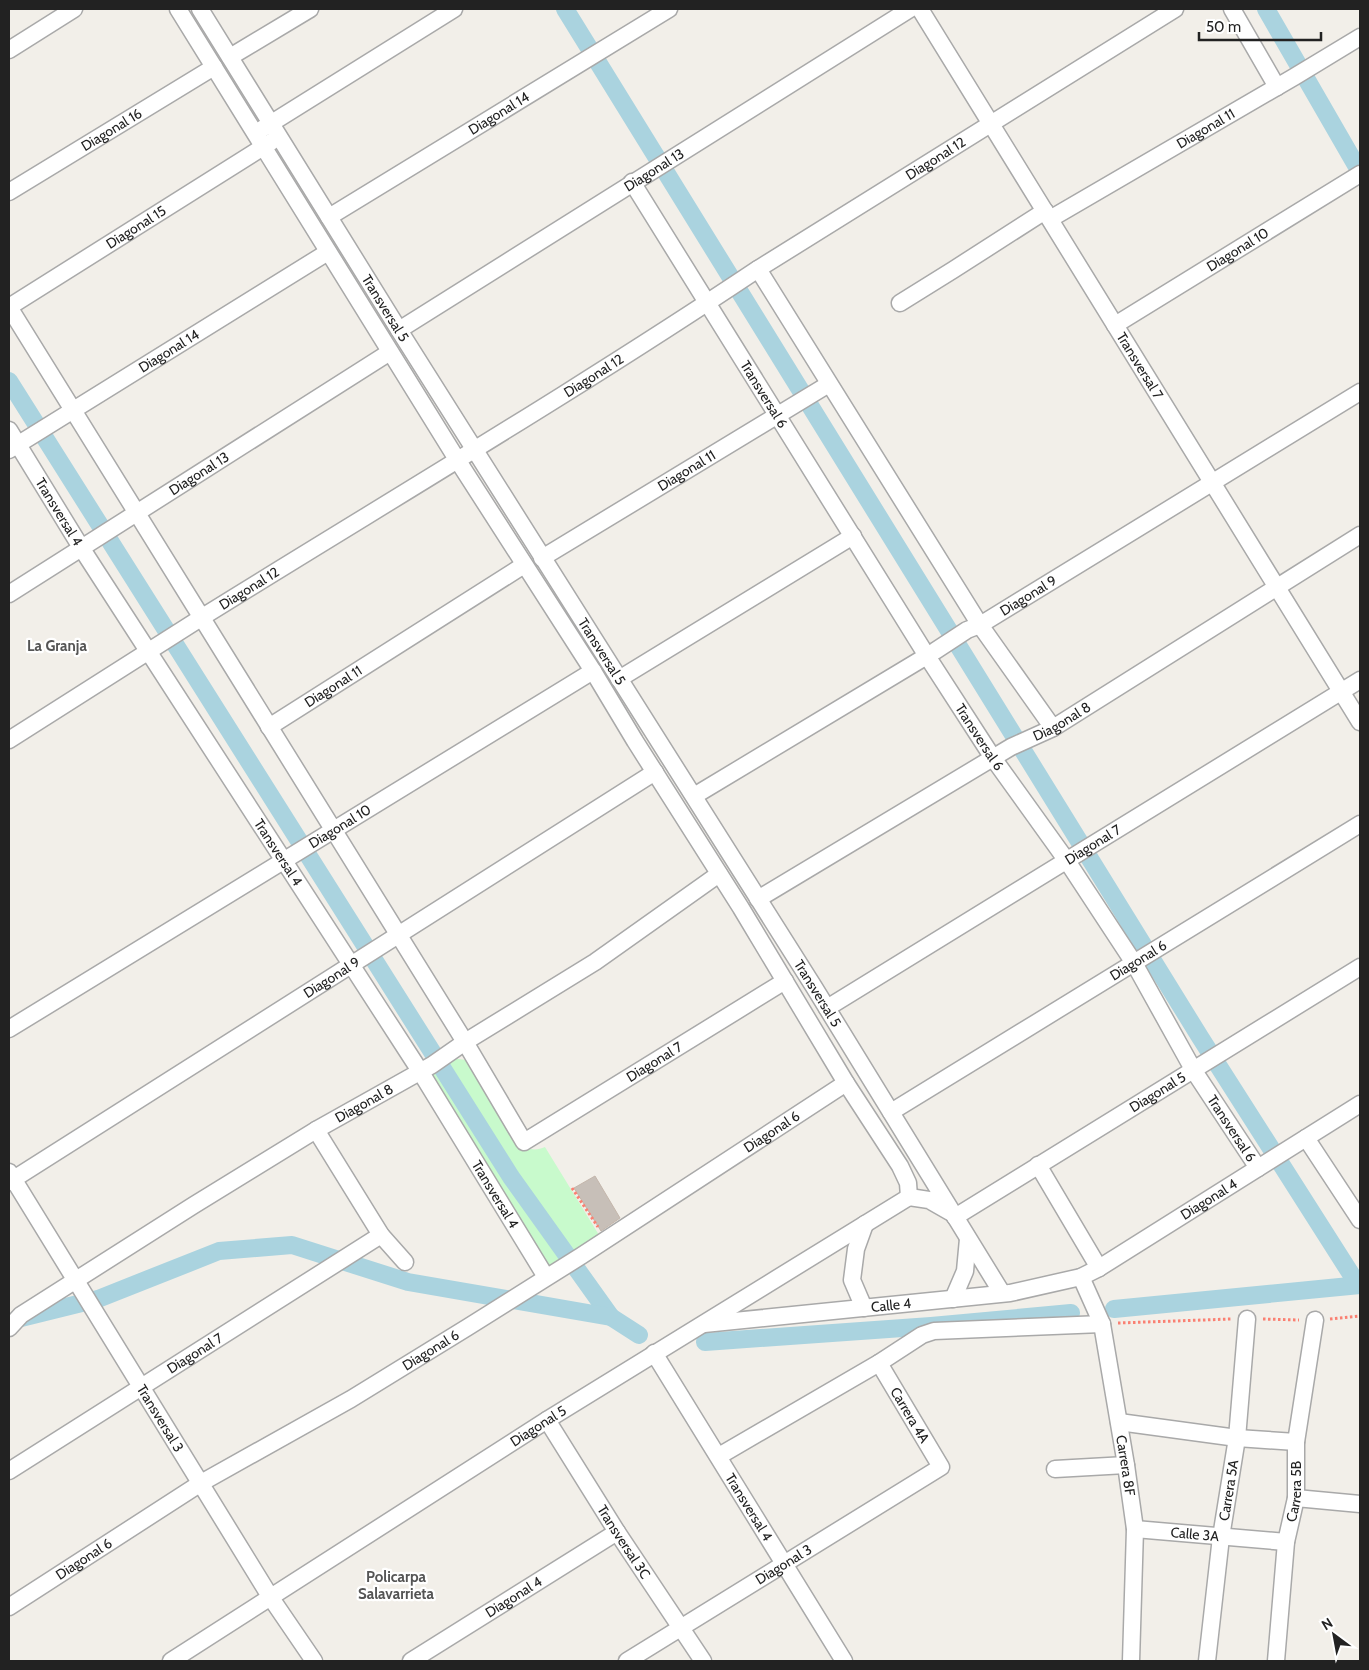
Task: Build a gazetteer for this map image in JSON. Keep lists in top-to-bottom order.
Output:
{
  "streets": {
    "street": [
      "Diagonal 14",
      "Diagonal 11",
      "Diagonal 16",
      "Diagonal 12",
      "Diagonal 13",
      "Diagonal 15",
      "Diagonal 10",
      "Transversal 5",
      "Transversal 7",
      "Transversal 6",
      "Transversal 4",
      "Diagonal 9",
      "Diagonal 8",
      "Diagonal 7",
      "Diagonal 6",
      "Diagonal 5",
      "Diagonal 4",
      "Calle 4",
      "Carrera 4A",
      "Transversal 3",
      "Carrera 8F",
      "Carrera 5A",
      "Carrera 5B",
      "Calle 3A",
      "Transversal 3C",
      "Diagonal 3"
    ]
  },
  "crossings": [
    ["Diagonal 14", "Transversal 5"],
    ["Diagonal 14", "Transversal 4"],
    ["Diagonal 11", "Transversal 5"],
    ["Diagonal 11", "Transversal 7"],
    ["Diagonal 11", "Transversal 6"],
    ["Diagonal 16", "Transversal 5"],
    ["Diagonal 12", "Transversal 5"],
    ["Diagonal 12", "Transversal 7"],
    ["Diagonal 12", "Transversal 6"],
    ["Diagonal 12", "Transversal 4"],
    ["Diagonal 13", "Transversal 5"],
    ["Diagonal 13", "Transversal 6"],
    ["Diagonal 13", "Transversal 4"],
    ["Diagonal 15", "Transversal 5"],
    ["Diagonal 10", "Transversal 5"],
    ["Diagonal 10", "Transversal 7"],
    ["Diagonal 10", "Transversal 4"],
    ["Transversal 5", "Diagonal 9"],
    ["Transversal 5", "Diagonal 8"],
    ["Transversal 5", "Diagonal 7"],
    ["Transversal 5", "Diagonal 6"],
    ["Transversal 5", "Diagonal 5"],
    ["Transversal 5", "Calle 4"],
    ["Transversal 7", "Diagonal 9"],
    ["Transversal 7", "Diagonal 8"],
    ["Transversal 7", "Diagonal 7"],
    ["Transversal 6", "Diagonal 9"],
    ["Transversal 6", "Diagonal 8"],
    ["Transversal 6", "Diagonal 7"],
    ["Transversal 6", "Diagonal 6"],
    ["Transversal 6", "Diagonal 5"],
    ["Transversal 6", "Diagonal 4"],
    ["Transversal 4", "Diagonal 9"],
    ["Transversal 4", "Diagonal 8"],
    ["Transversal 4", "Diagonal 6"],
    ["Transversal 4", "Diagonal 5"],
    ["Transversal 4", "Diagonal 3"],
    ["Diagonal 9", "Transversal 3"],
    ["Diagonal 8", "Diagonal 7"],
    ["Diagonal 8", "Transversal 3"],
    ["Diagonal 7", "Transversal 3"],
    ["Diagonal 6", "Transversal 3"],
    ["Diagonal 5", "Calle 4"],
    ["Diagonal 5", "Transversal 3"],
    ["Diagonal 5", "Transversal 3C"],
    ["Diagonal 4", "Calle 4"],
    ["Diagonal 4", "Carrera 8F"],
    ["Diagonal 4", "Transversal 3C"],
    ["Calle 4", "Carrera 8F"],
    ["Carrera 4A", "Diagonal 3"],
    ["Carrera 8F", "Calle 3A"],
    ["Carrera 5A", "Calle 3A"],
    ["Carrera 5B", "Calle 3A"],
    ["Transversal 3C", "Diagonal 3"]
  ],
  "districts": ["La Granja", "Policarpa Salavarrieta"],
  "scale_bar": "50 m",
  "north": "top left"
}
